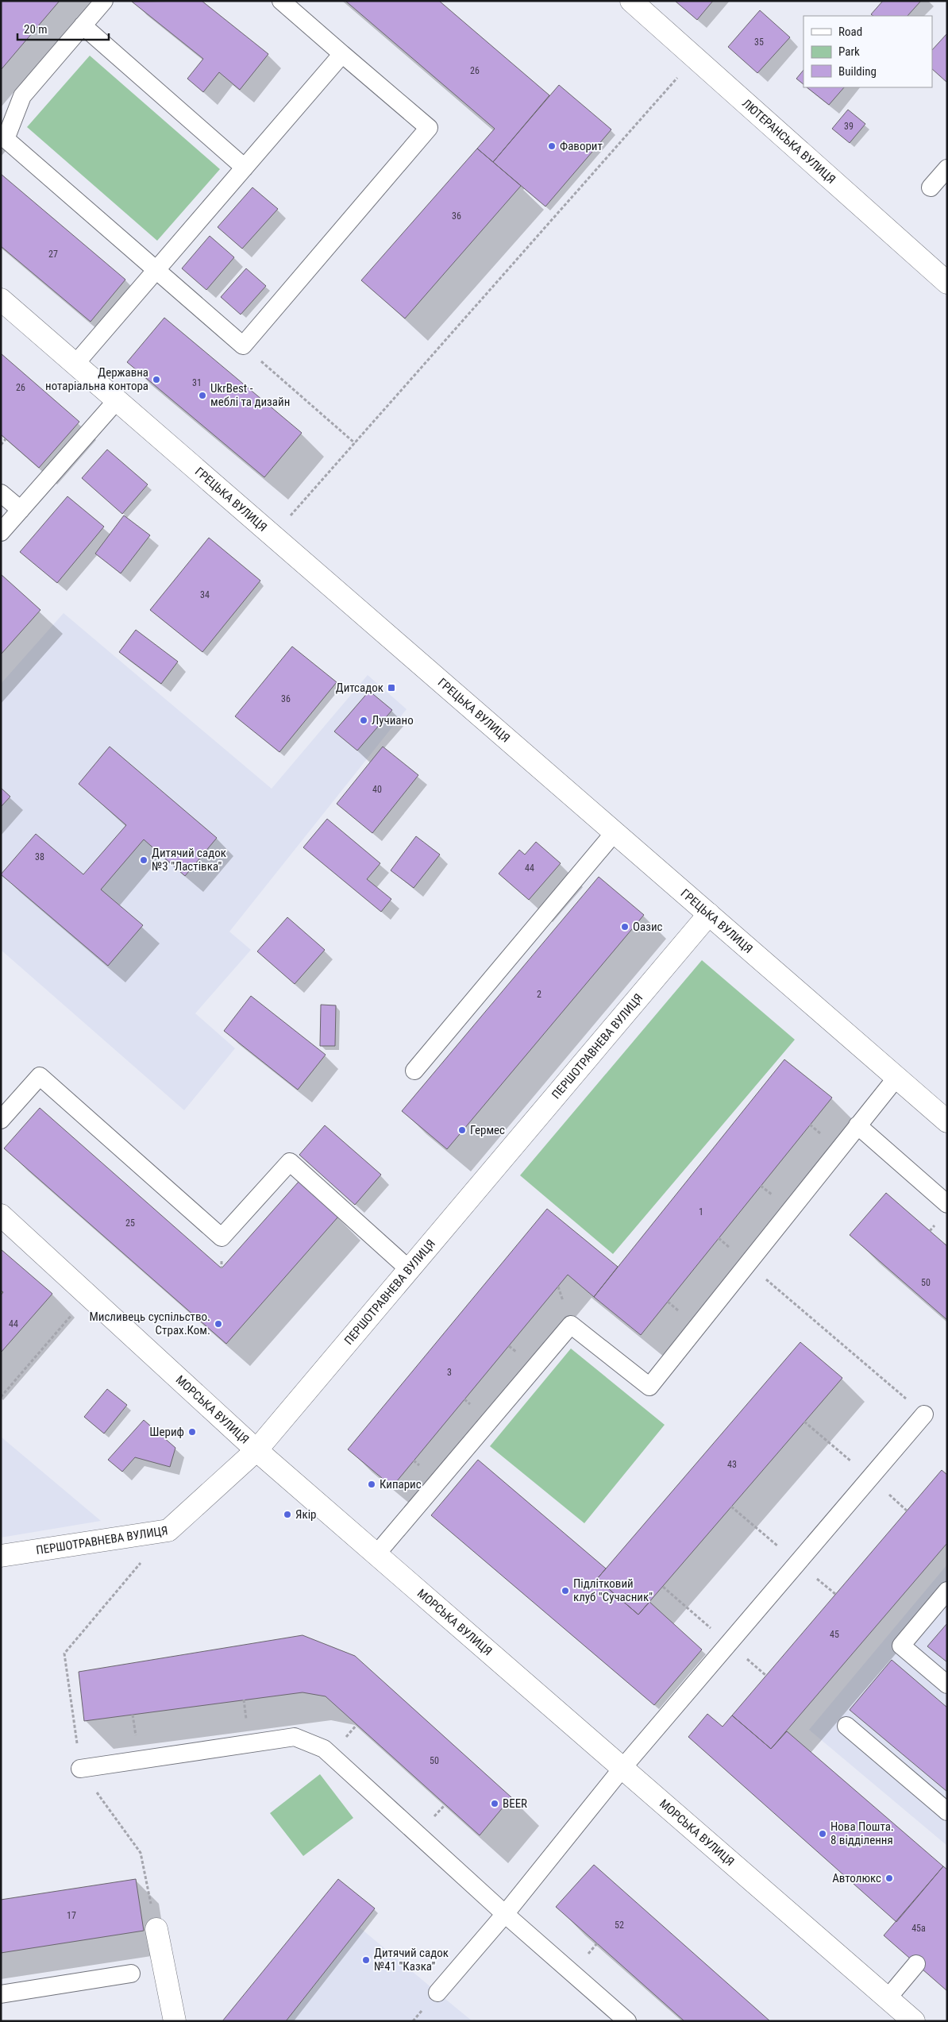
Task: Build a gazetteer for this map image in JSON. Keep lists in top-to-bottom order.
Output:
{
  "streets": {
    "street": [
      "ЛЮТЕРАНСЬКА ВУЛИЦЯ",
      "ГРЕЦЬКА ВУЛИЦЯ",
      "ПЕРШОТРАВНЕВА ВУЛИЦЯ",
      "МОРСЬКА ВУЛИЦЯ"
    ]
  },
  "crossings": [
    ["ГРЕЦЬКА ВУЛИЦЯ", "ПЕРШОТРАВНЕВА ВУЛИЦЯ"],
    ["ПЕРШОТРАВНЕВА ВУЛИЦЯ", "МОРСЬКА ВУЛИЦЯ"]
  ],
  "places": {
    "other": [
      "Фаворит",
      "Державна нотаріальна контора",
      "UkrBest - меблі та дизайн",
      "Лучиано",
      "Дитячий садок №3 \"Ластівка\"",
      "Оазис",
      "Гермес",
      "Мисливець суспільство. Страх.Ком.",
      "Шериф",
      "Кипарис",
      "Якір",
      "Підлітковий клуб \"Сучасник\"",
      "BEER",
      "Нова Пошта. 8 відділення",
      "Автолюкс",
      "Дитячий садок №41 \"Казка\""
    ],
    "transit": ["Дитсадок"]
  },
  "house_numbers": [
    "35",
    "26",
    "39",
    "36",
    "27",
    "31",
    "26",
    "34",
    "36",
    "40",
    "38",
    "44",
    "2",
    "1",
    "25",
    "50",
    "44",
    "3",
    "43",
    "45",
    "50",
    "17",
    "52",
    "45а"
  ],
  "legend": ["Road", "Park", "Building"],
  "scale_bar": "20 m"
}
